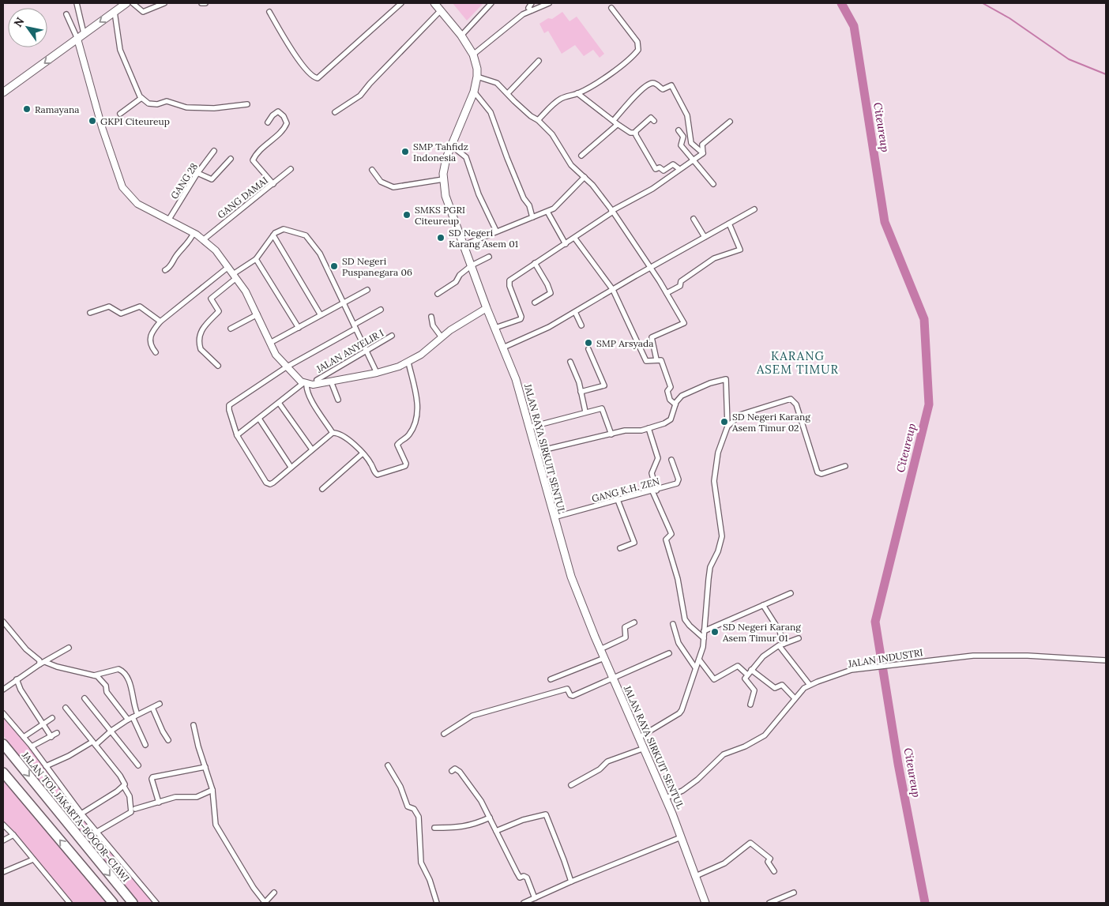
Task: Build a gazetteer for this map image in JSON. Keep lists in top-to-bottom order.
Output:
{
  "streets": {
    "highway": ["JALAN TOL JAKARTA–BOGOR–CIAWI"],
    "main road": ["JALAN RAYA SIRKUIT SENTUL"],
    "street": [
      "GANG 28",
      "GANG DAMAI",
      "JALAN ANYELIR I",
      "GANG K.H. ZEN",
      "JALAN INDUSTRI"
    ]
  },
  "crossings": [
    ["JALAN RAYA SIRKUIT SENTUL", "GANG K.H. ZEN"],
    ["JALAN RAYA SIRKUIT SENTUL", "JALAN INDUSTRI"]
  ],
  "districts": ["KARANG ASEM TIMUR"],
  "water": ["Citeureup"],
  "places": [
    "Ramayana",
    "GKPI Citeureup",
    "SMP Tahfidz Indonesia",
    "SMKS PGRI Citeureup",
    "SD Negeri Karang Asem 01",
    "SD Negeri Puspanegara 06",
    "SMP Arsyada",
    "SD Negeri Karang Asem Timur 02",
    "SD Negeri Karang Asem Timur 01"
  ],
  "north": "top left"
}
